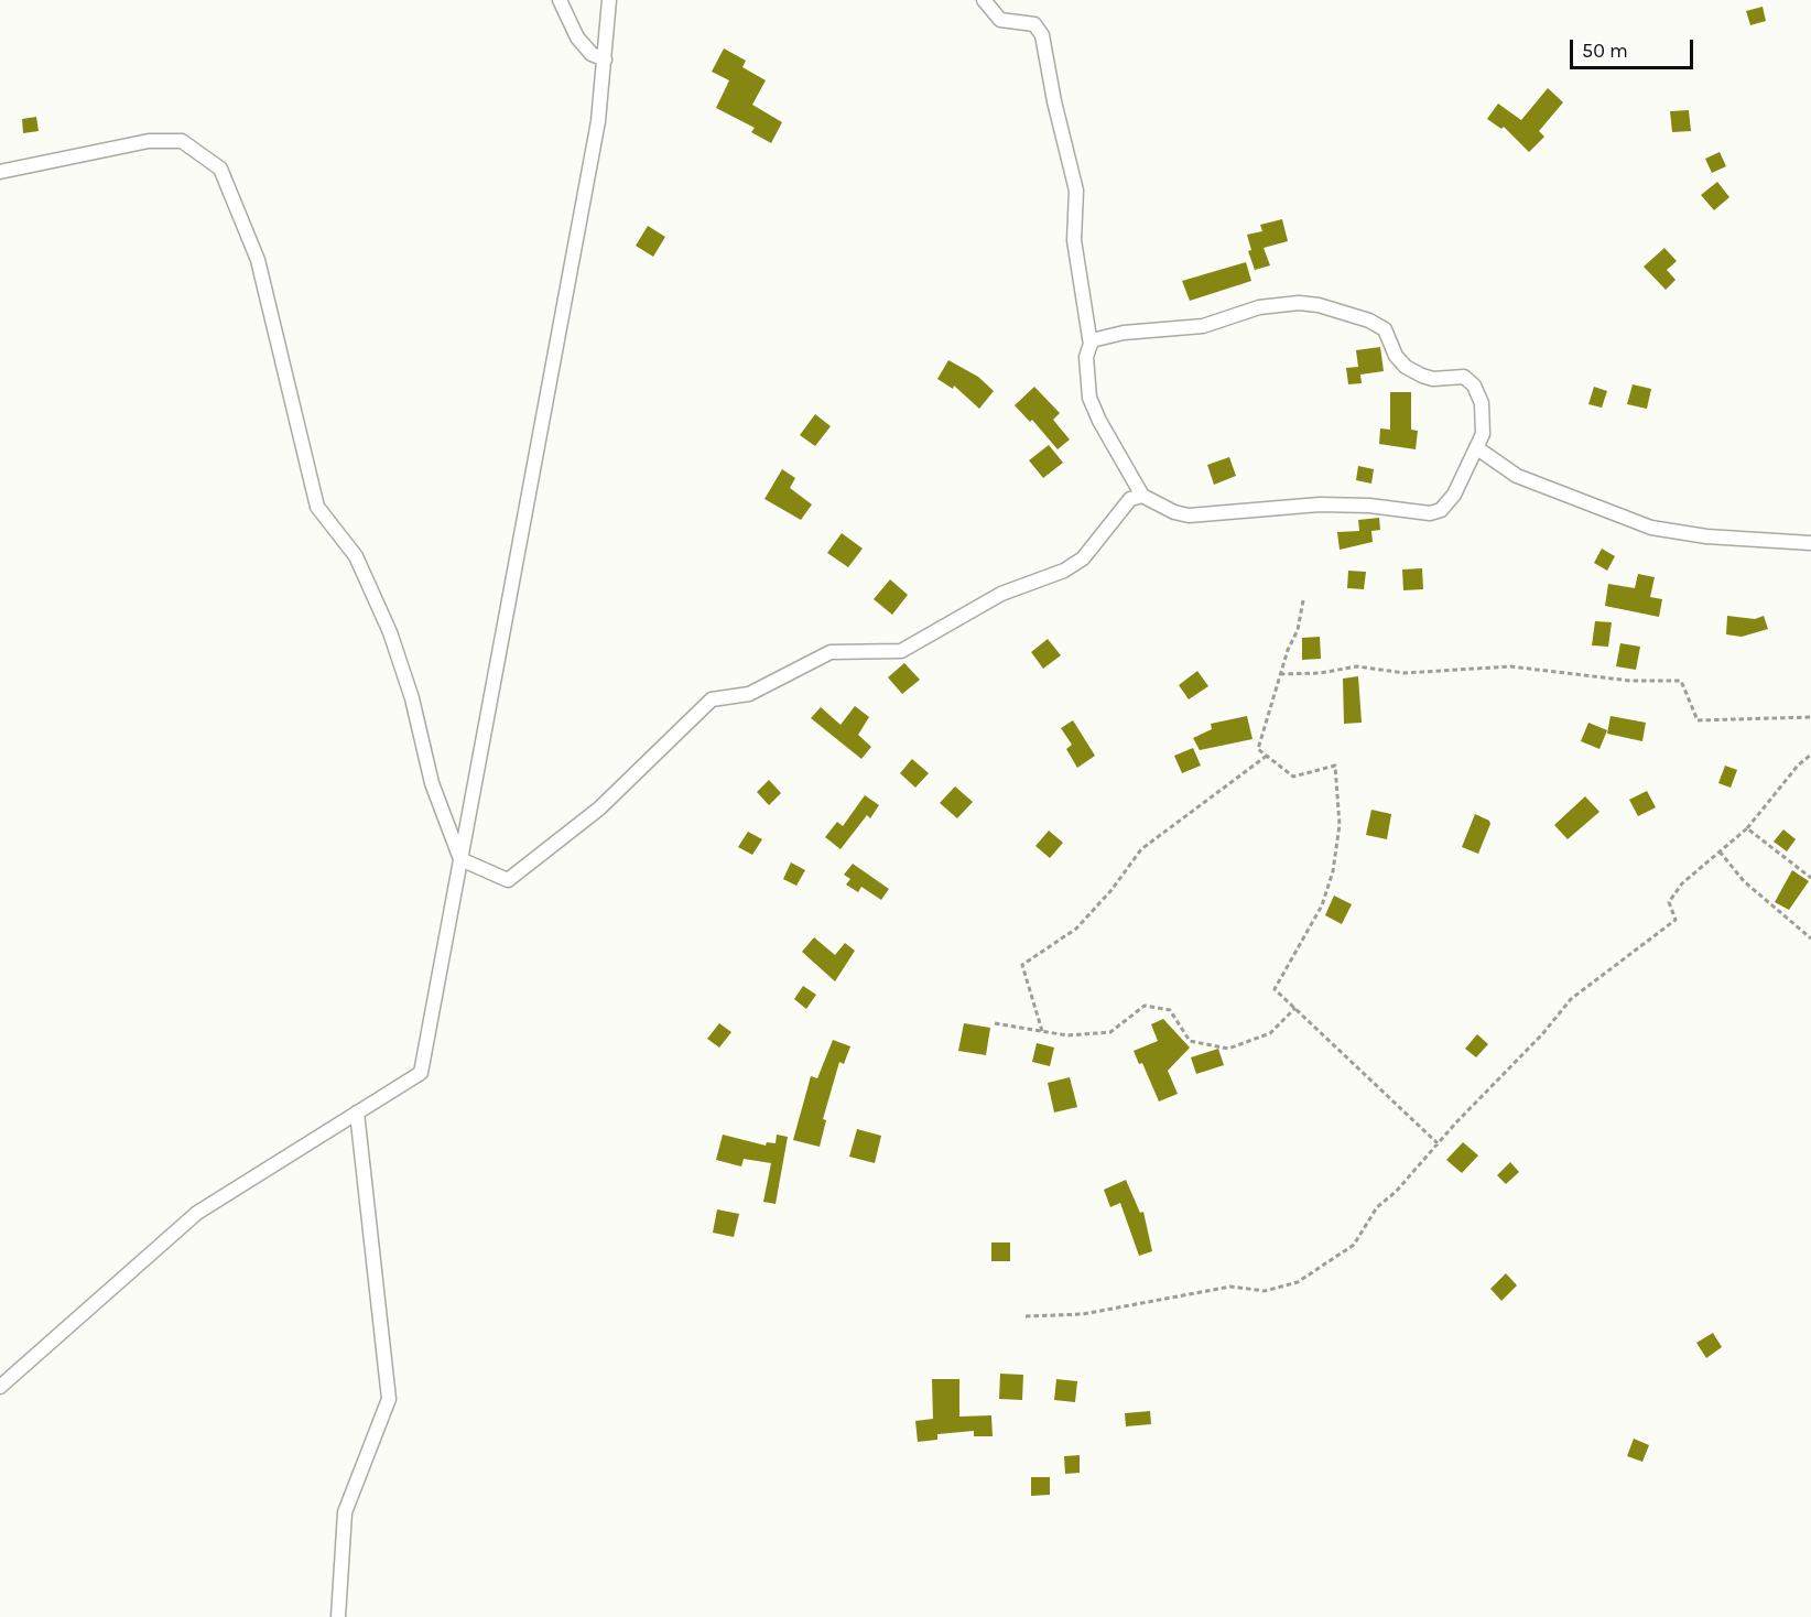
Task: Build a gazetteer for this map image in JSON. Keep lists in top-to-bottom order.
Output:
{
  "scale_bar": "50 m"
}
